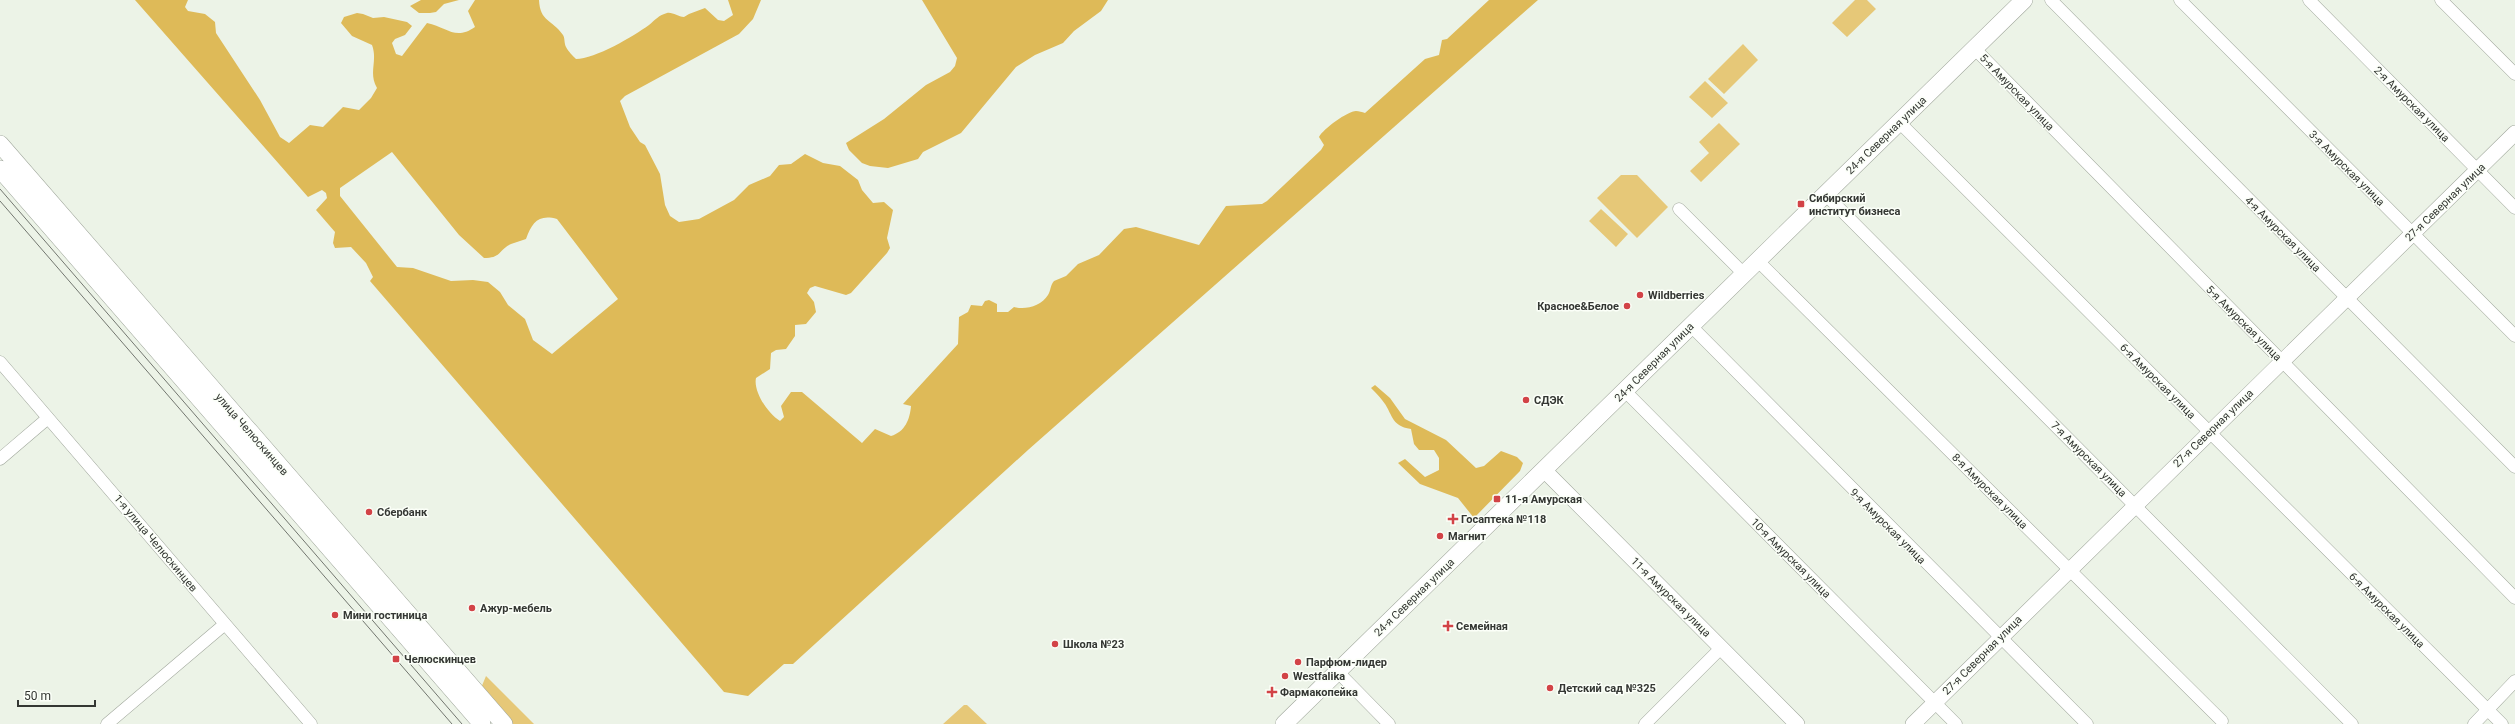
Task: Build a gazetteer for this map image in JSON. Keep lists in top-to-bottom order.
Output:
{
  "streets": {
    "main road": ["24-я Северная улица", "улица Челюскинцев"],
    "street": [
      "5-я Амурская улица",
      "2-я Амурская улица",
      "3-я Амурская улица",
      "27-я Северная улица",
      "4-я Амурская улица",
      "6-я Амурская улица",
      "7-я Амурская улица",
      "8-я Амурская улица",
      "9-я Амурская улица",
      "1-я улица Челюскинцев",
      "10-я Амурская улица",
      "11-я Амурская улица"
    ]
  },
  "crossings": [
    ["5-я Амурская улица", "24-я Северная улица"],
    ["5-я Амурская улица", "27-я Северная улица"],
    ["2-я Амурская улица", "27-я Северная улица"],
    ["24-я Северная улица", "6-я Амурская улица"],
    ["24-я Северная улица", "7-я Амурская улица"],
    ["24-я Северная улица", "8-я Амурская улица"],
    ["24-я Северная улица", "9-я Амурская улица"],
    ["24-я Северная улица", "10-я Амурская улица"],
    ["24-я Северная улица", "11-я Амурская улица"],
    ["3-я Амурская улица", "27-я Северная улица"],
    ["27-я Северная улица", "4-я Амурская улица"],
    ["27-я Северная улица", "6-я Амурская улица"],
    ["27-я Северная улица", "7-я Амурская улица"],
    ["27-я Северная улица", "8-я Амурская улица"],
    ["27-я Северная улица", "9-я Амурская улица"],
    ["27-я Северная улица", "10-я Амурская улица"]
  ],
  "places": {
    "transit": ["Сибирский институт бизнеса", "11-я Амурская", "Челюскинцев"],
    "other": [
      "Wildberries",
      "Красное&Белое",
      "СДЭК",
      "Сбербанк",
      "Магнит",
      "Ажур-мебель",
      "Мини гостиница",
      "Школа №23",
      "Парфюм-лидер",
      "Westfalika",
      "Детский сад №325"
    ],
    "health": ["Госаптека №118", "Семейная", "Фармакопейка"]
  },
  "scale_bar": "50 m"
}
